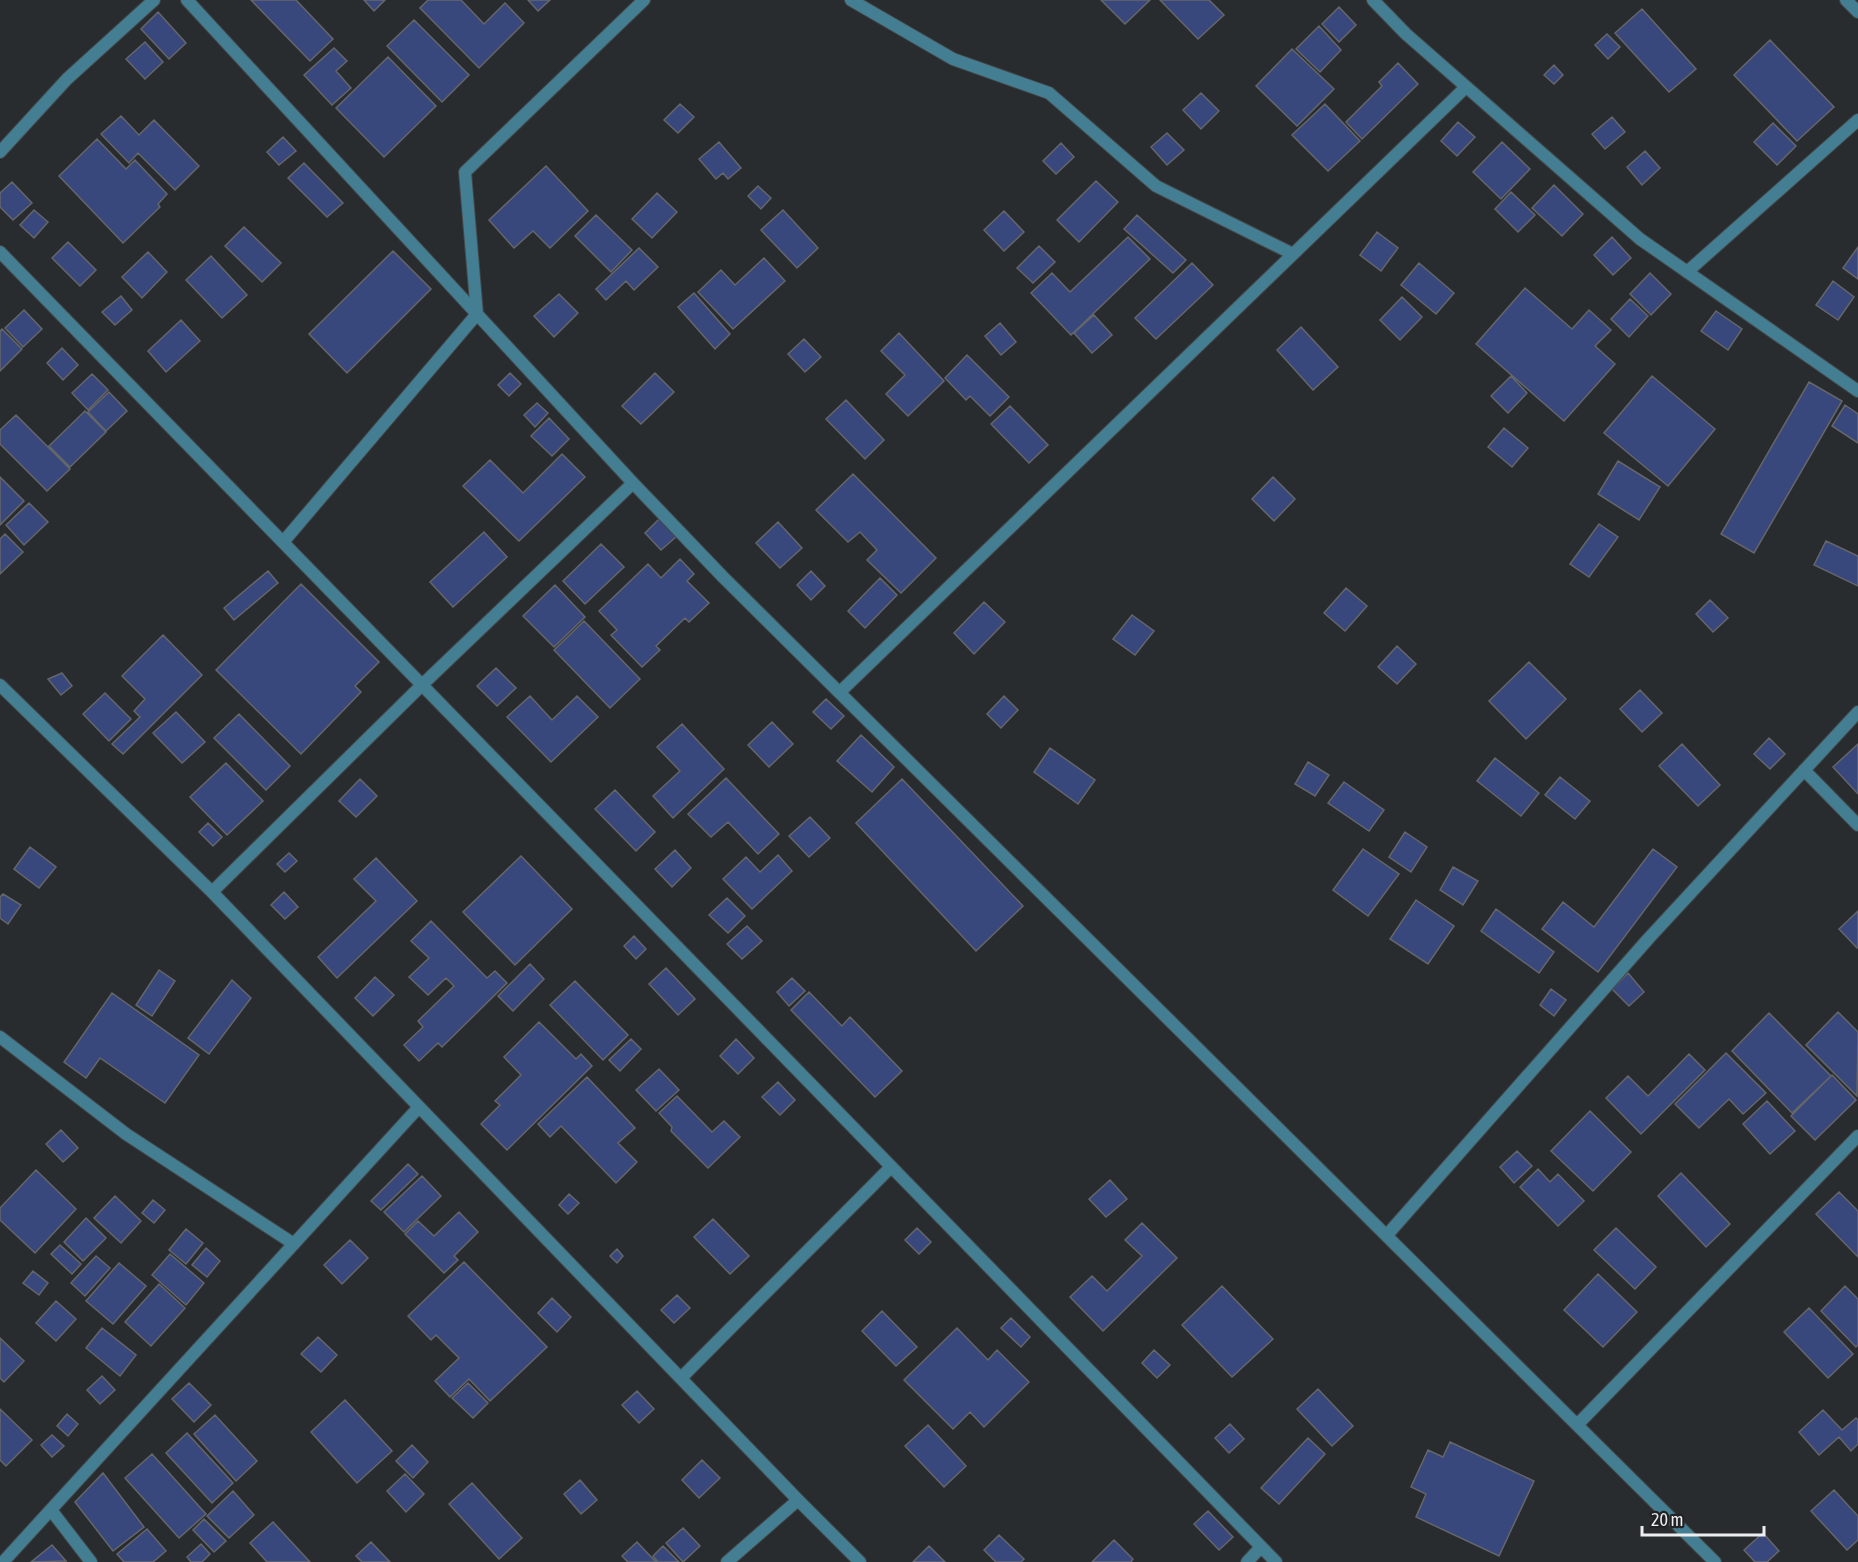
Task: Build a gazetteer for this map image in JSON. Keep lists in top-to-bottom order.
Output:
{
  "scale_bar": "20 m"
}
